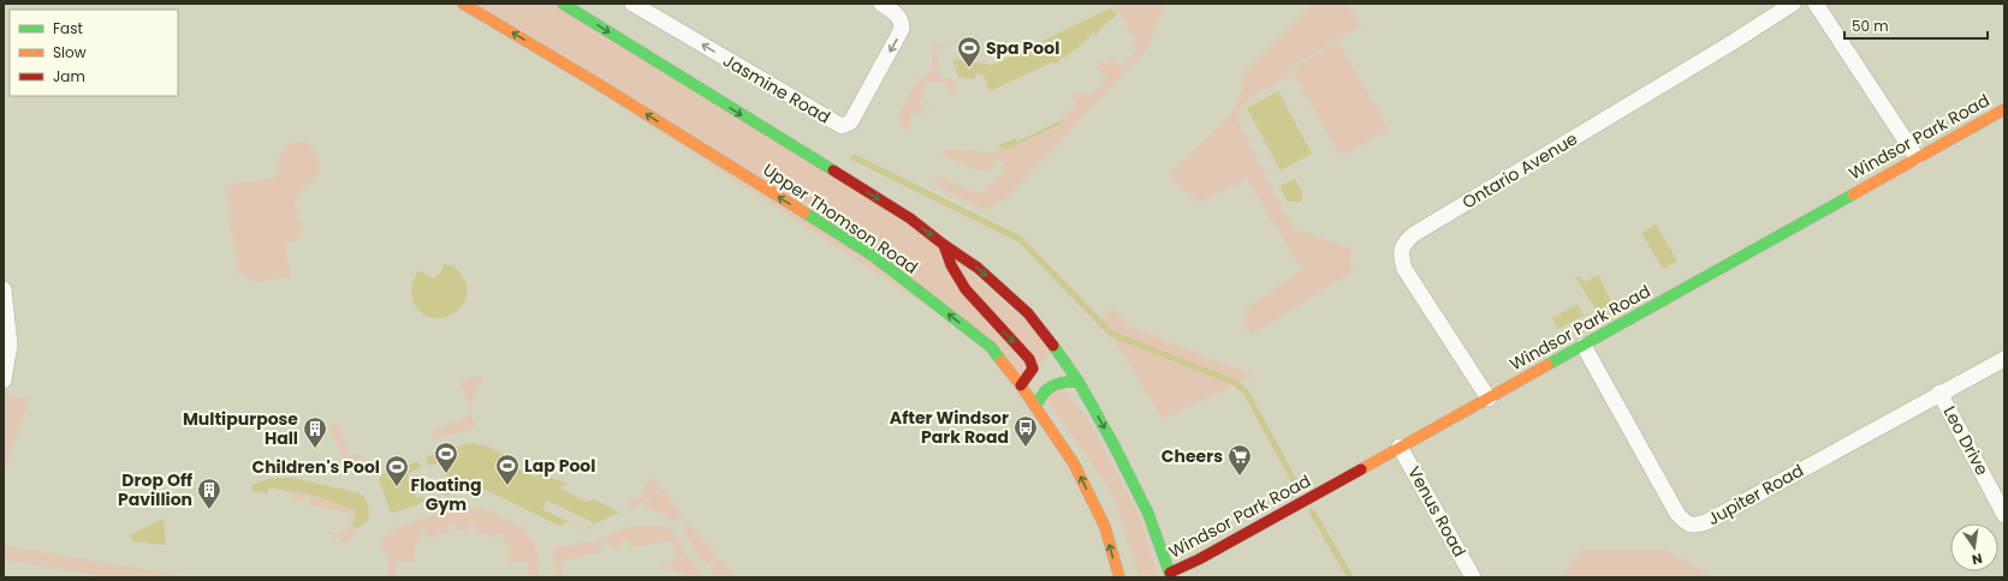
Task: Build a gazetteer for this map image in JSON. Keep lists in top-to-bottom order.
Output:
{
  "streets": {
    "main road": ["Windsor Park Road", "Upper Thomson Road"],
    "street": [
      "Jasmine Road",
      "Ontario Avenue",
      "Leo Drive",
      "Jupiter Road",
      "Venus Road"
    ]
  },
  "crossings": [
    ["Windsor Park Road", "Ontario Avenue"],
    ["Windsor Park Road", "Upper Thomson Road"],
    ["Windsor Park Road", "Jupiter Road"],
    ["Windsor Park Road", "Venus Road"],
    ["Leo Drive", "Jupiter Road"]
  ],
  "places": {
    "sports": [
      "Spa Pool",
      "Floating Gym",
      "Lap Pool",
      "Children's Pool"
    ],
    "bus stop": ["After Windsor Park Road"],
    "building": ["Multipurpose Hall", "Drop Off Pavillion"],
    "supermarket": ["Cheers"]
  },
  "legend": ["Fast", "Slow", "Jam"],
  "scale_bar": "50 m",
  "north": "bottom"
}
